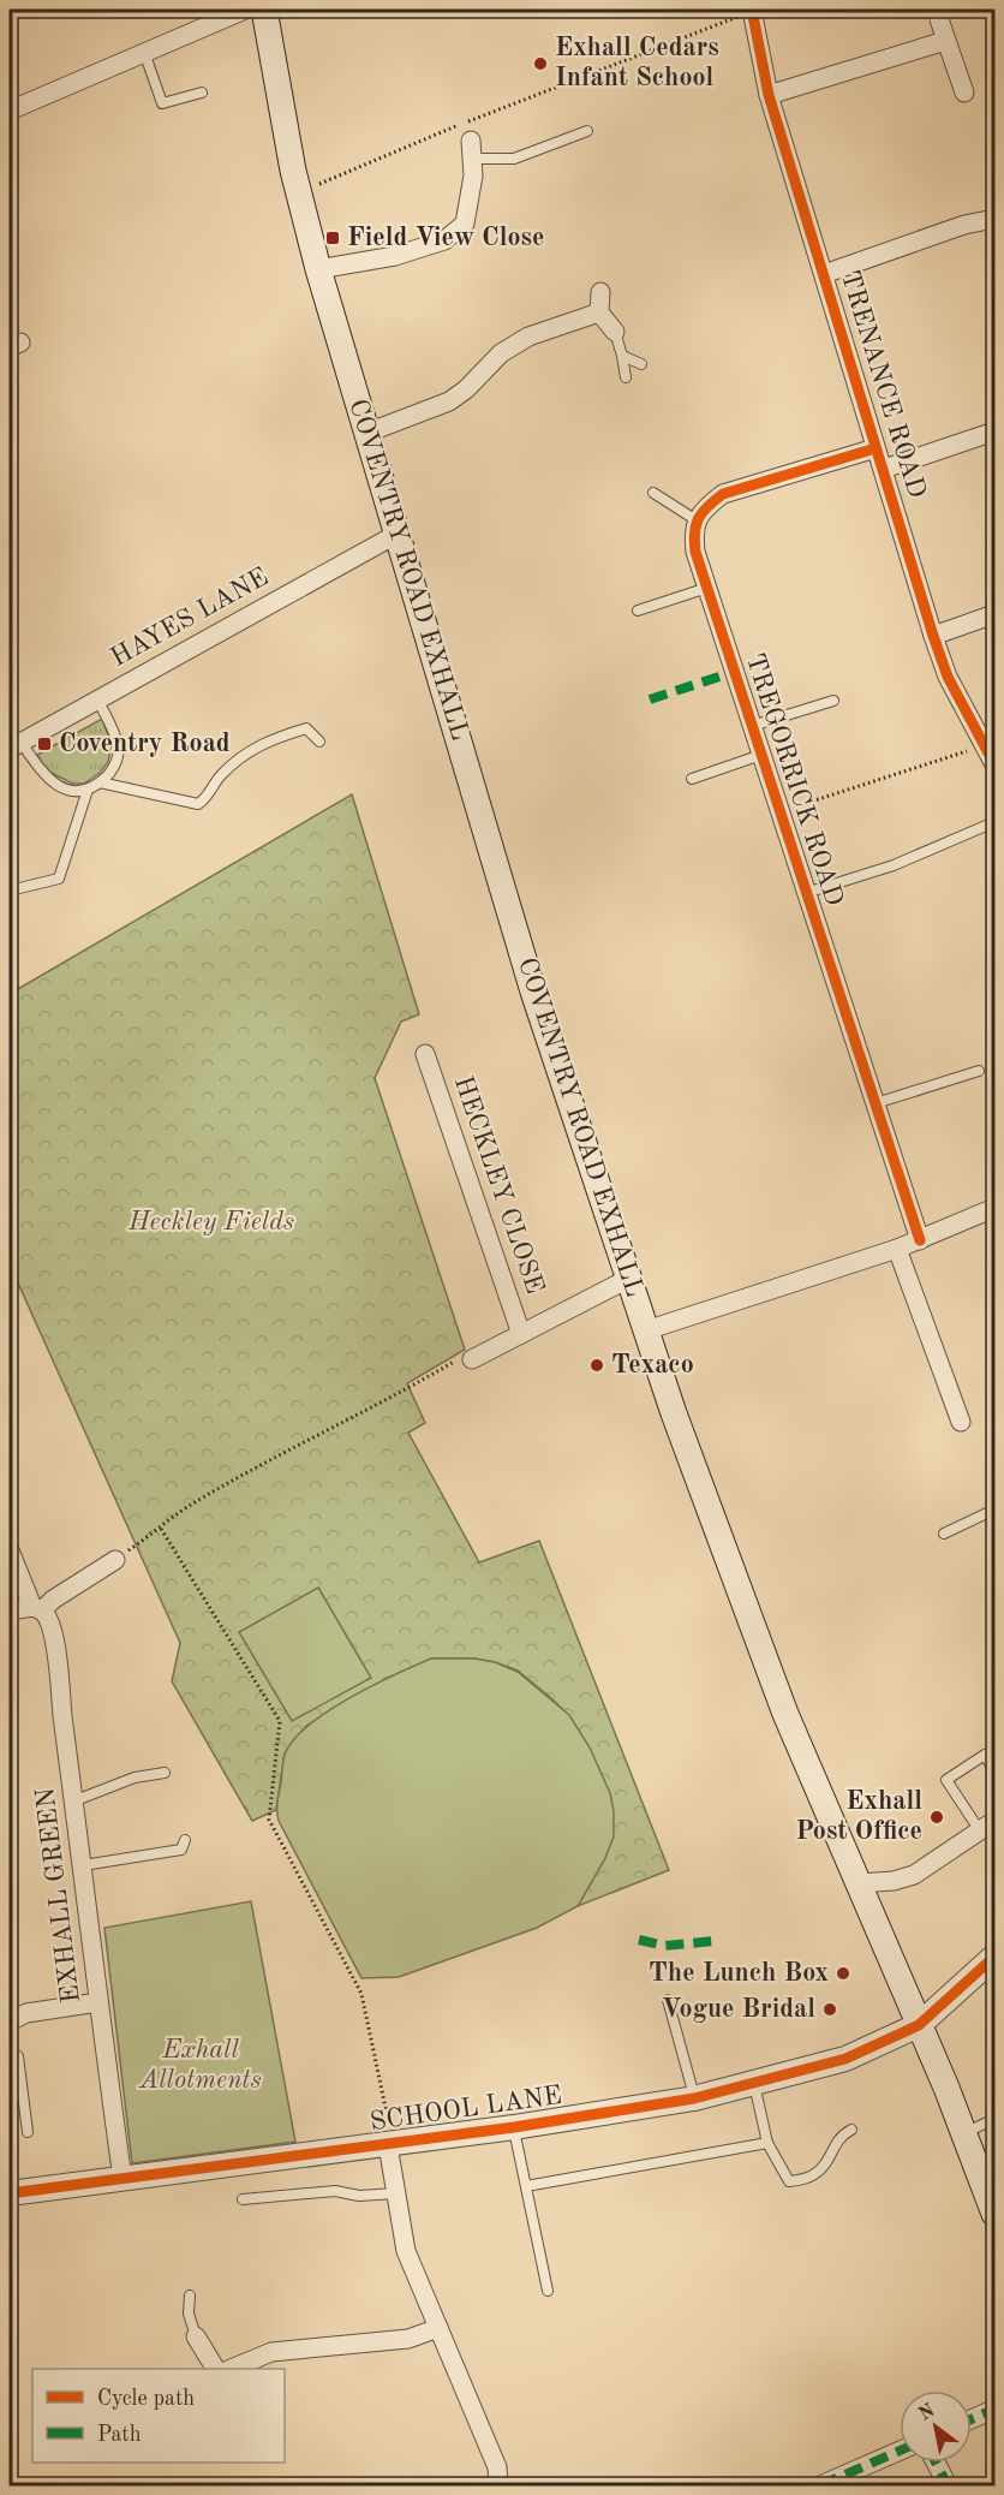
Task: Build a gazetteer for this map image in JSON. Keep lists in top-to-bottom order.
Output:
{
  "streets": {
    "main road": ["COVENTRY ROAD EXHALL"],
    "street": [
      "TRENANCE ROAD",
      "HAYES LANE",
      "TREGORRICK ROAD",
      "HECKLEY CLOSE",
      "EXHALL GREEN",
      "SCHOOL LANE"
    ]
  },
  "crossings": [
    ["COVENTRY ROAD EXHALL", "HAYES LANE"],
    ["COVENTRY ROAD EXHALL", "SCHOOL LANE"],
    ["EXHALL GREEN", "SCHOOL LANE"]
  ],
  "parks": ["Heckley Fields", "Exhall Allotments"],
  "places": {
    "other": [
      "Exhall Cedars Infant School",
      "Texaco",
      "Exhall Post Office",
      "The Lunch Box",
      "Vogue Bridal"
    ],
    "transit": ["Field View Close", "Coventry Road"]
  },
  "legend": ["Cycle path", "Path"],
  "north": "top left"
}
